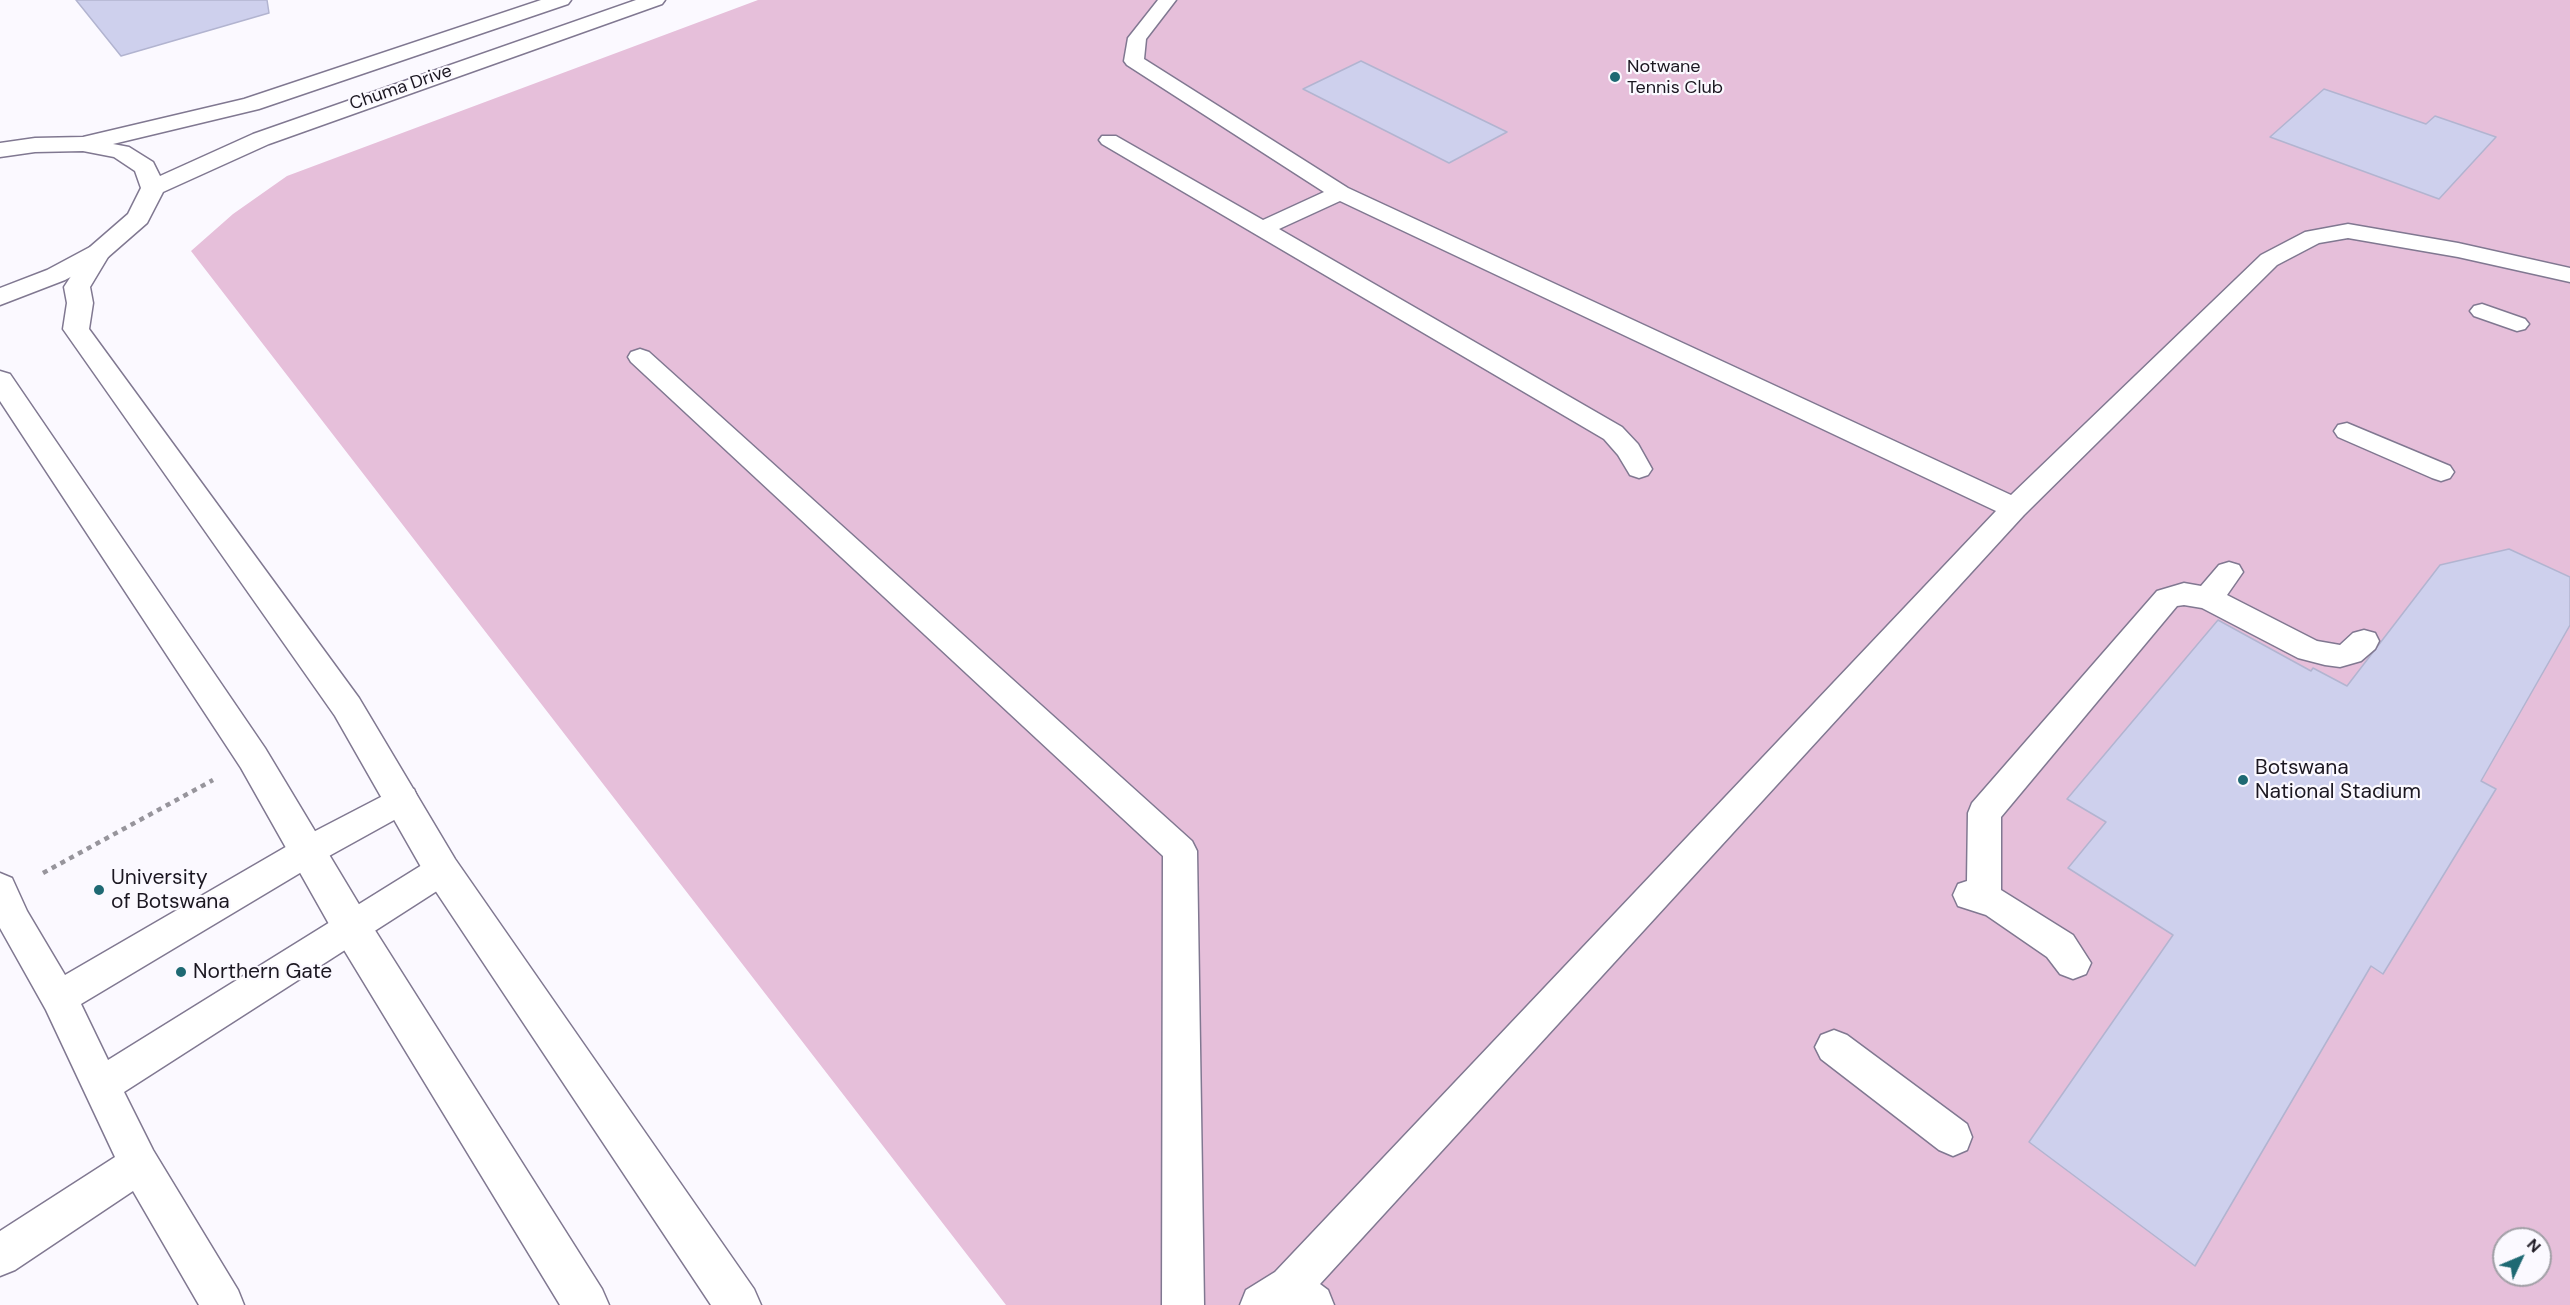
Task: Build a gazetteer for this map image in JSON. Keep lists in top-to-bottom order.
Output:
{
  "streets": {
    "street": ["Chuma Drive"]
  },
  "places": [
    "Notwane Tennis Club",
    "Botswana National Stadium",
    "University of Botswana",
    "Northern Gate"
  ],
  "north": "top right"
}
